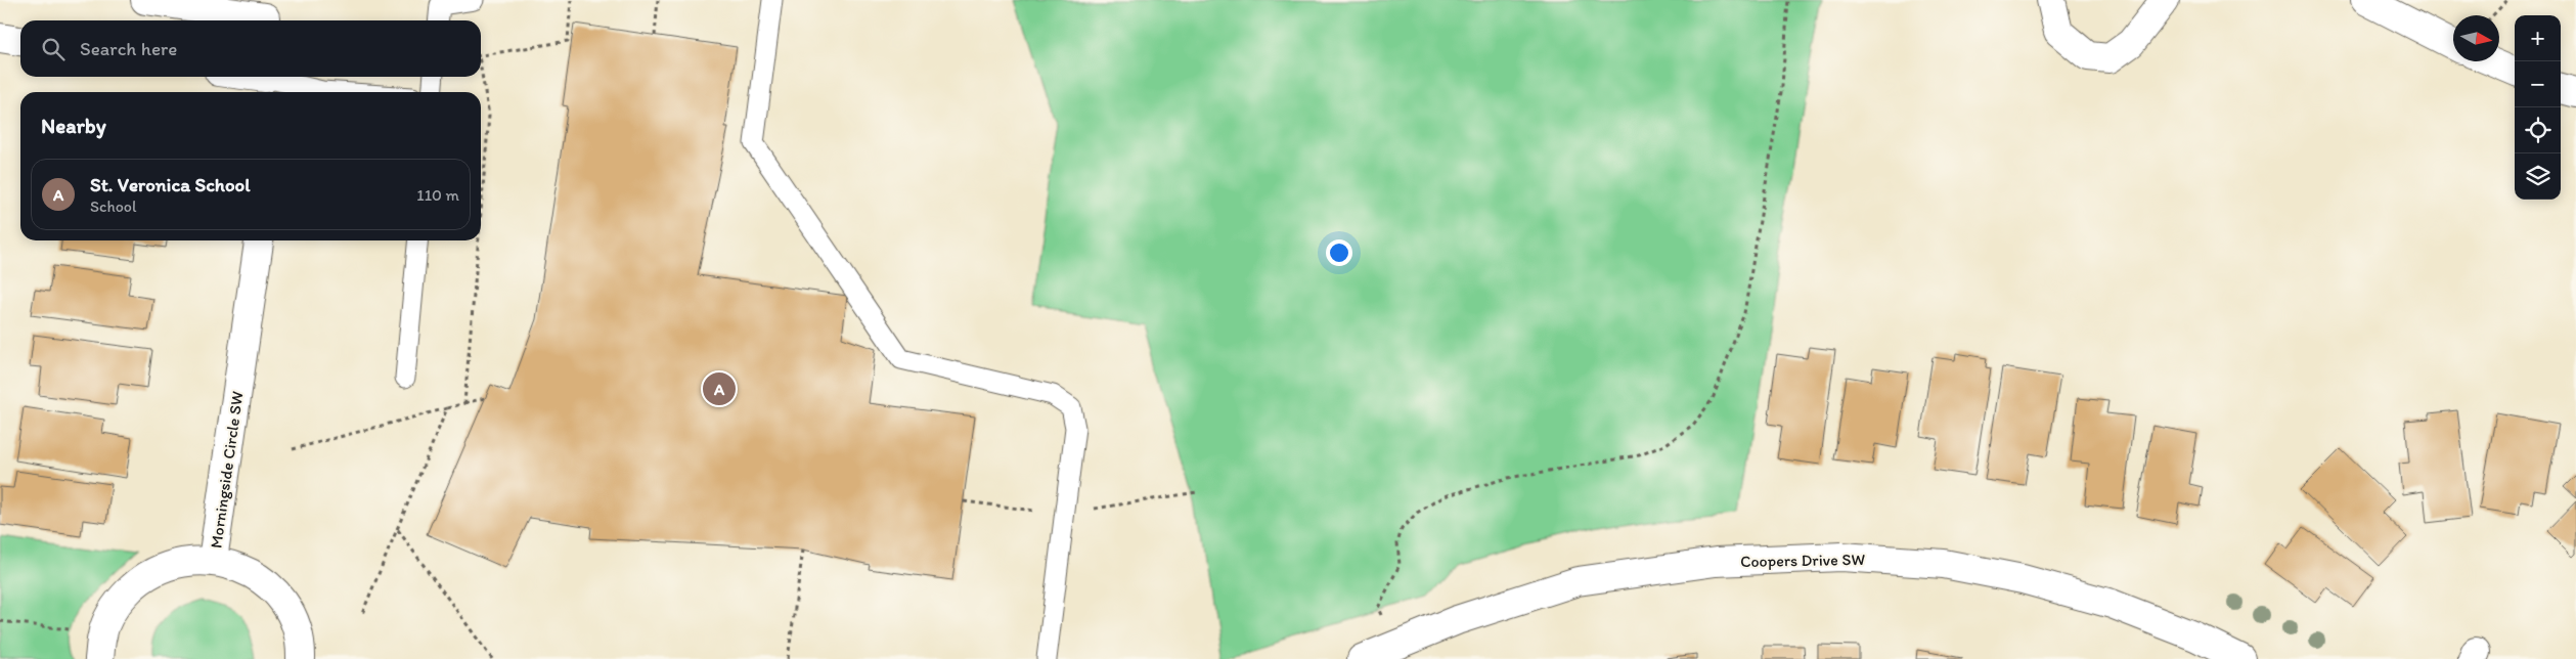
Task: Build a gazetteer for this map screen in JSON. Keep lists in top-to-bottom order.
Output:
{
  "streets": {
    "street": ["Morningside Circle SW", "Coopers Drive SW"]
  },
  "north": "right",
  "page": {
    "map_buttons": ["+", "−"],
    "search": "Search here",
    "heading": "Nearby",
    "list": [
      {
        "mark": "A",
        "name": "St. Veronica School",
        "note": "School",
        "value": "110 m"
      }
    ],
    "pins": "A"
  }
}
